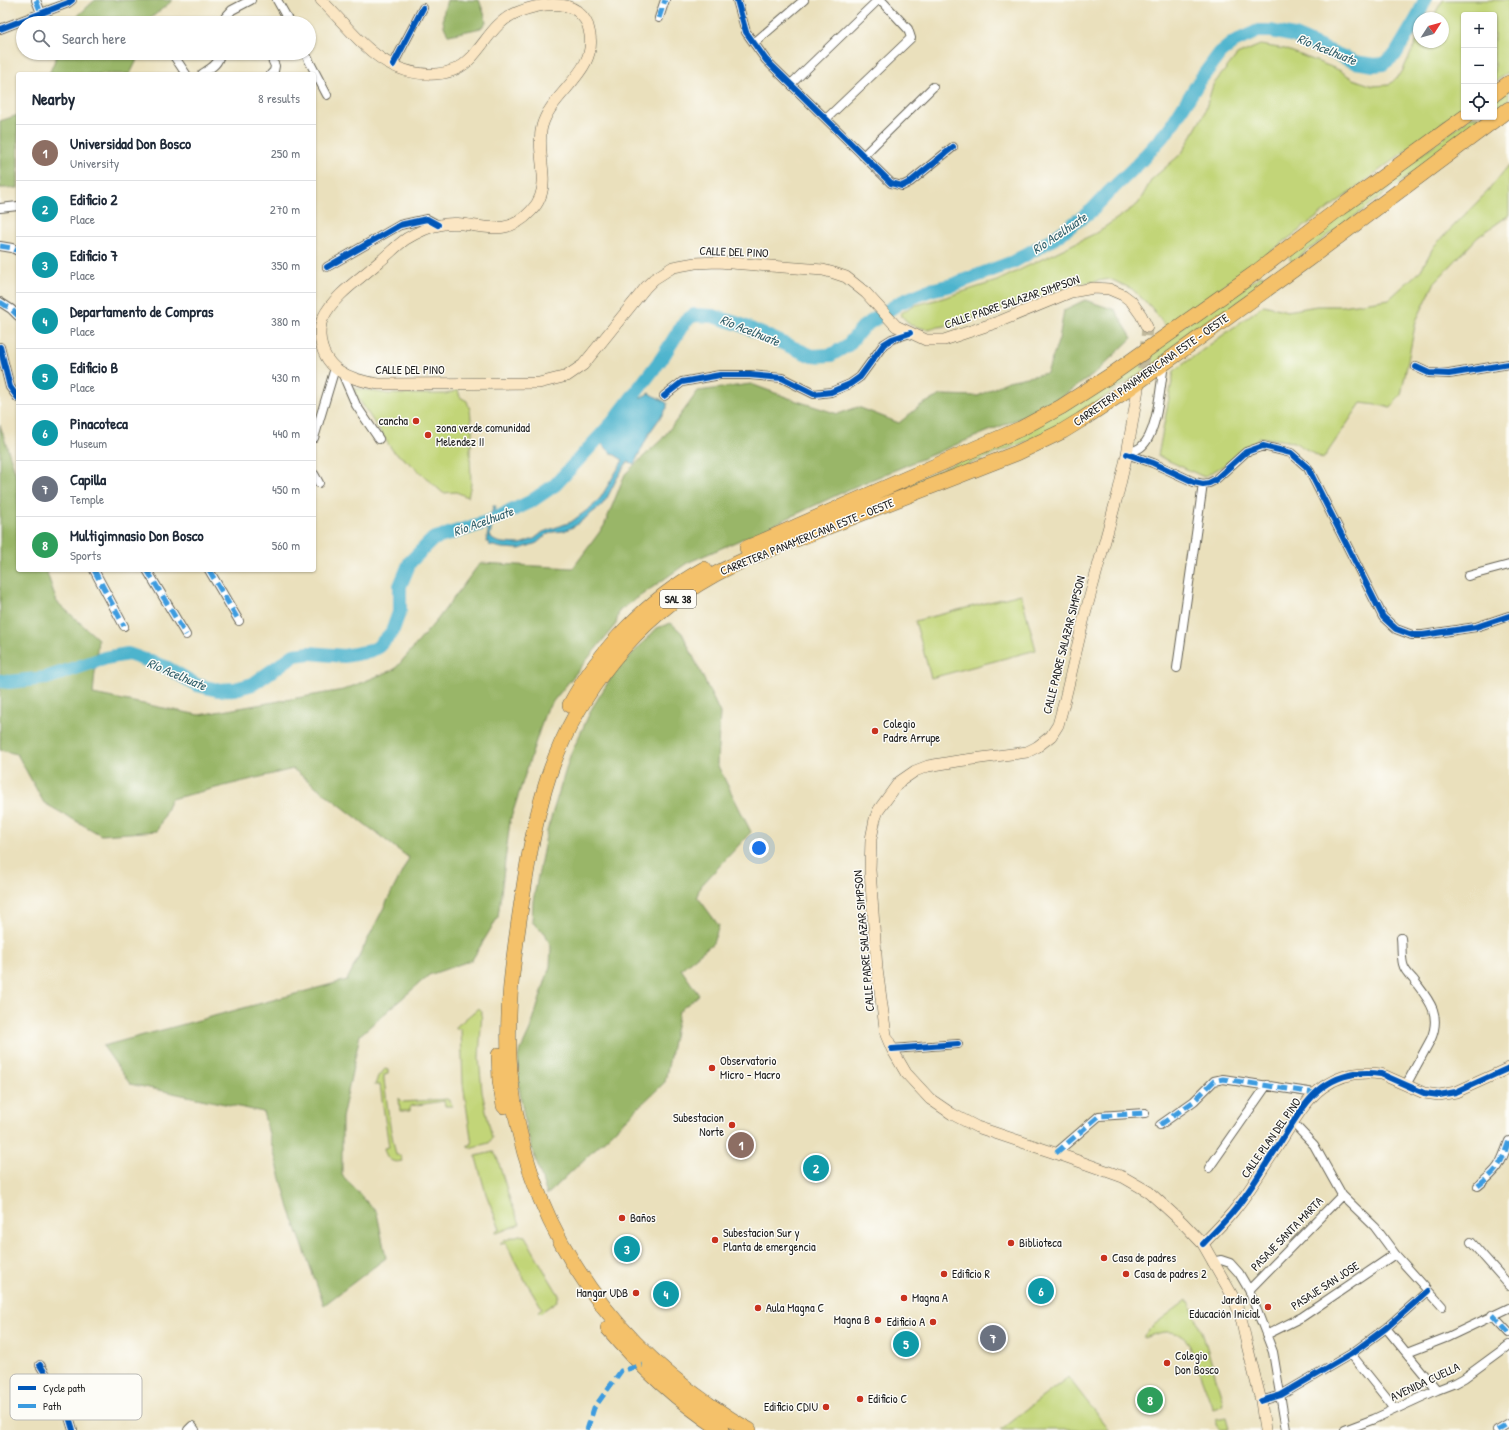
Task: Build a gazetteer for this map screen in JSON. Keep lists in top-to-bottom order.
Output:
{
  "streets": {
    "highway": ["CARRETERA PANAMERICANA ESTE - OESTE", "SAL 38"],
    "main road": ["CALLE DEL PINO", "CALLE PADRE SALAZAR SIMPSON", "CALLE PLAN DEL PINO"],
    "street": ["PASAJE SANTA MARTA", "PASAJE SAN JOSE", "AVENIDA CUELLA"]
  },
  "crossings": [
    ["CALLE DEL PINO", "CALLE PADRE SALAZAR SIMPSON"],
    ["CALLE PADRE SALAZAR SIMPSON", "CALLE PLAN DEL PINO"]
  ],
  "water": ["Río Acelhuate"],
  "places": [
    "cancha",
    "zona verde comunidad Melendez II",
    "Colegio Padre Arrupe",
    "Observatorio Micro - Macro",
    "Subestacion Norte",
    "Baños",
    "Subestacion Sur y Planta de emergencia",
    "Biblioteca",
    "Casa de padres",
    "Edificio R",
    "Casa de padres 2",
    "Hangar UDB",
    "Magna A",
    "Jardín de Educación Inicial",
    "Aula Magna C",
    "Magna B",
    "Edificio A",
    "Colegio Don Bosco",
    "Edificio C",
    "Edificio CDIU"
  ],
  "legend": ["Cycle path", "Path"],
  "north": "top right",
  "page": {
    "map_buttons": ["+", "−"],
    "search": "Search here",
    "heading": ["Nearby", "8 results"],
    "list": [
      {
        "mark": "1",
        "name": "Universidad Don Bosco",
        "note": "University",
        "value": "250 m"
      },
      {
        "mark": "2",
        "name": "Edificio 2",
        "note": "Place",
        "value": "270 m"
      },
      {
        "mark": "3",
        "name": "Edificio 7",
        "note": "Place",
        "value": "350 m"
      },
      {
        "mark": "4",
        "name": "Departamento de Compras",
        "note": "Place",
        "value": "380 m"
      },
      {
        "mark": "5",
        "name": "Edificio B",
        "note": "Place",
        "value": "430 m"
      },
      {
        "mark": "6",
        "name": "Pinacoteca",
        "note": "Museum",
        "value": "440 m"
      },
      {
        "mark": "7",
        "name": "Capilla",
        "note": "Temple",
        "value": "450 m"
      },
      {
        "mark": "8",
        "name": "Multigimnasio Don Bosco",
        "note": "Sports",
        "value": "560 m"
      }
    ],
    "pins": [
      "1",
      "2",
      "3",
      "6",
      "4",
      "7",
      "5",
      "8"
    ]
  }
}
